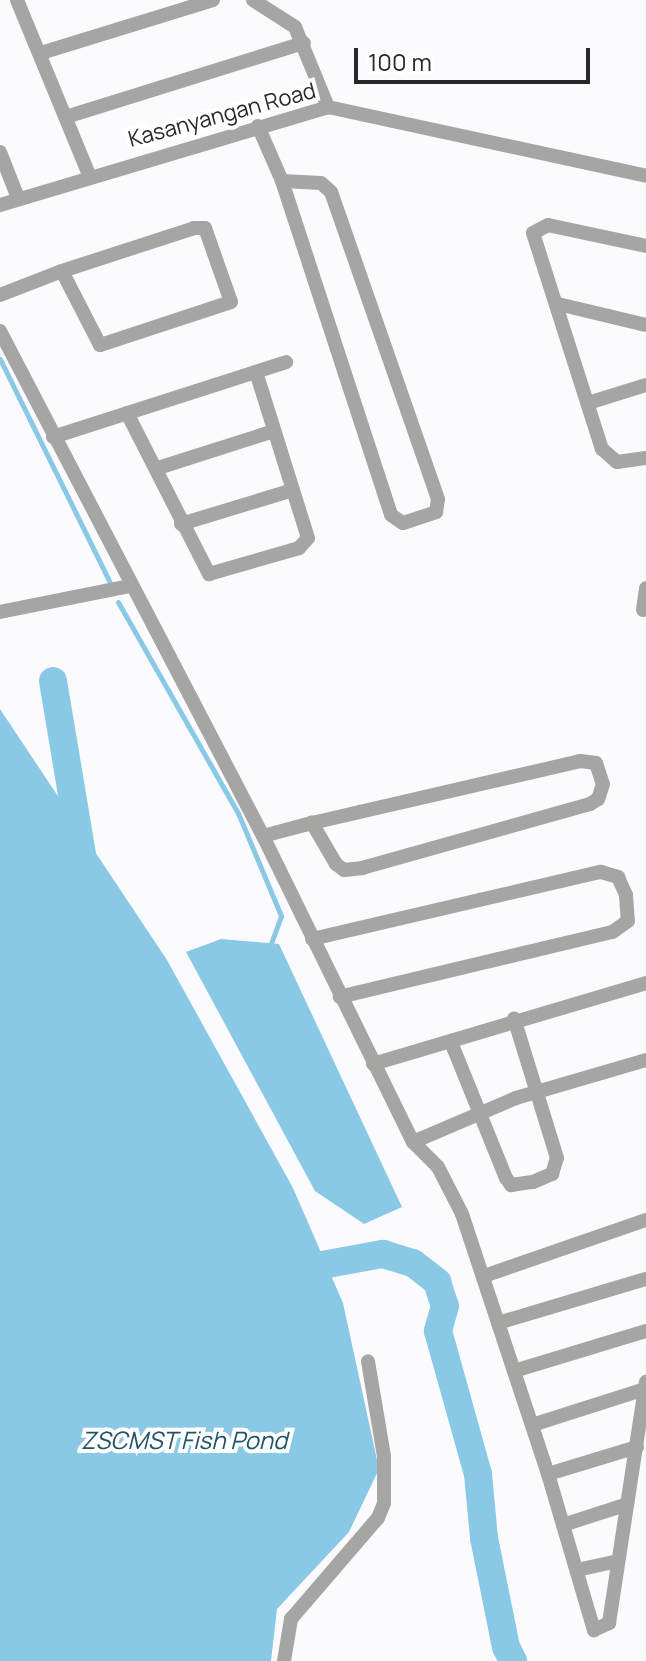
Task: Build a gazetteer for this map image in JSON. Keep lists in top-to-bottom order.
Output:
{
  "streets": {
    "street": ["Kasanyangan Road"]
  },
  "water": ["ZSCMST Fish Pond"],
  "scale_bar": "100 m"
}
